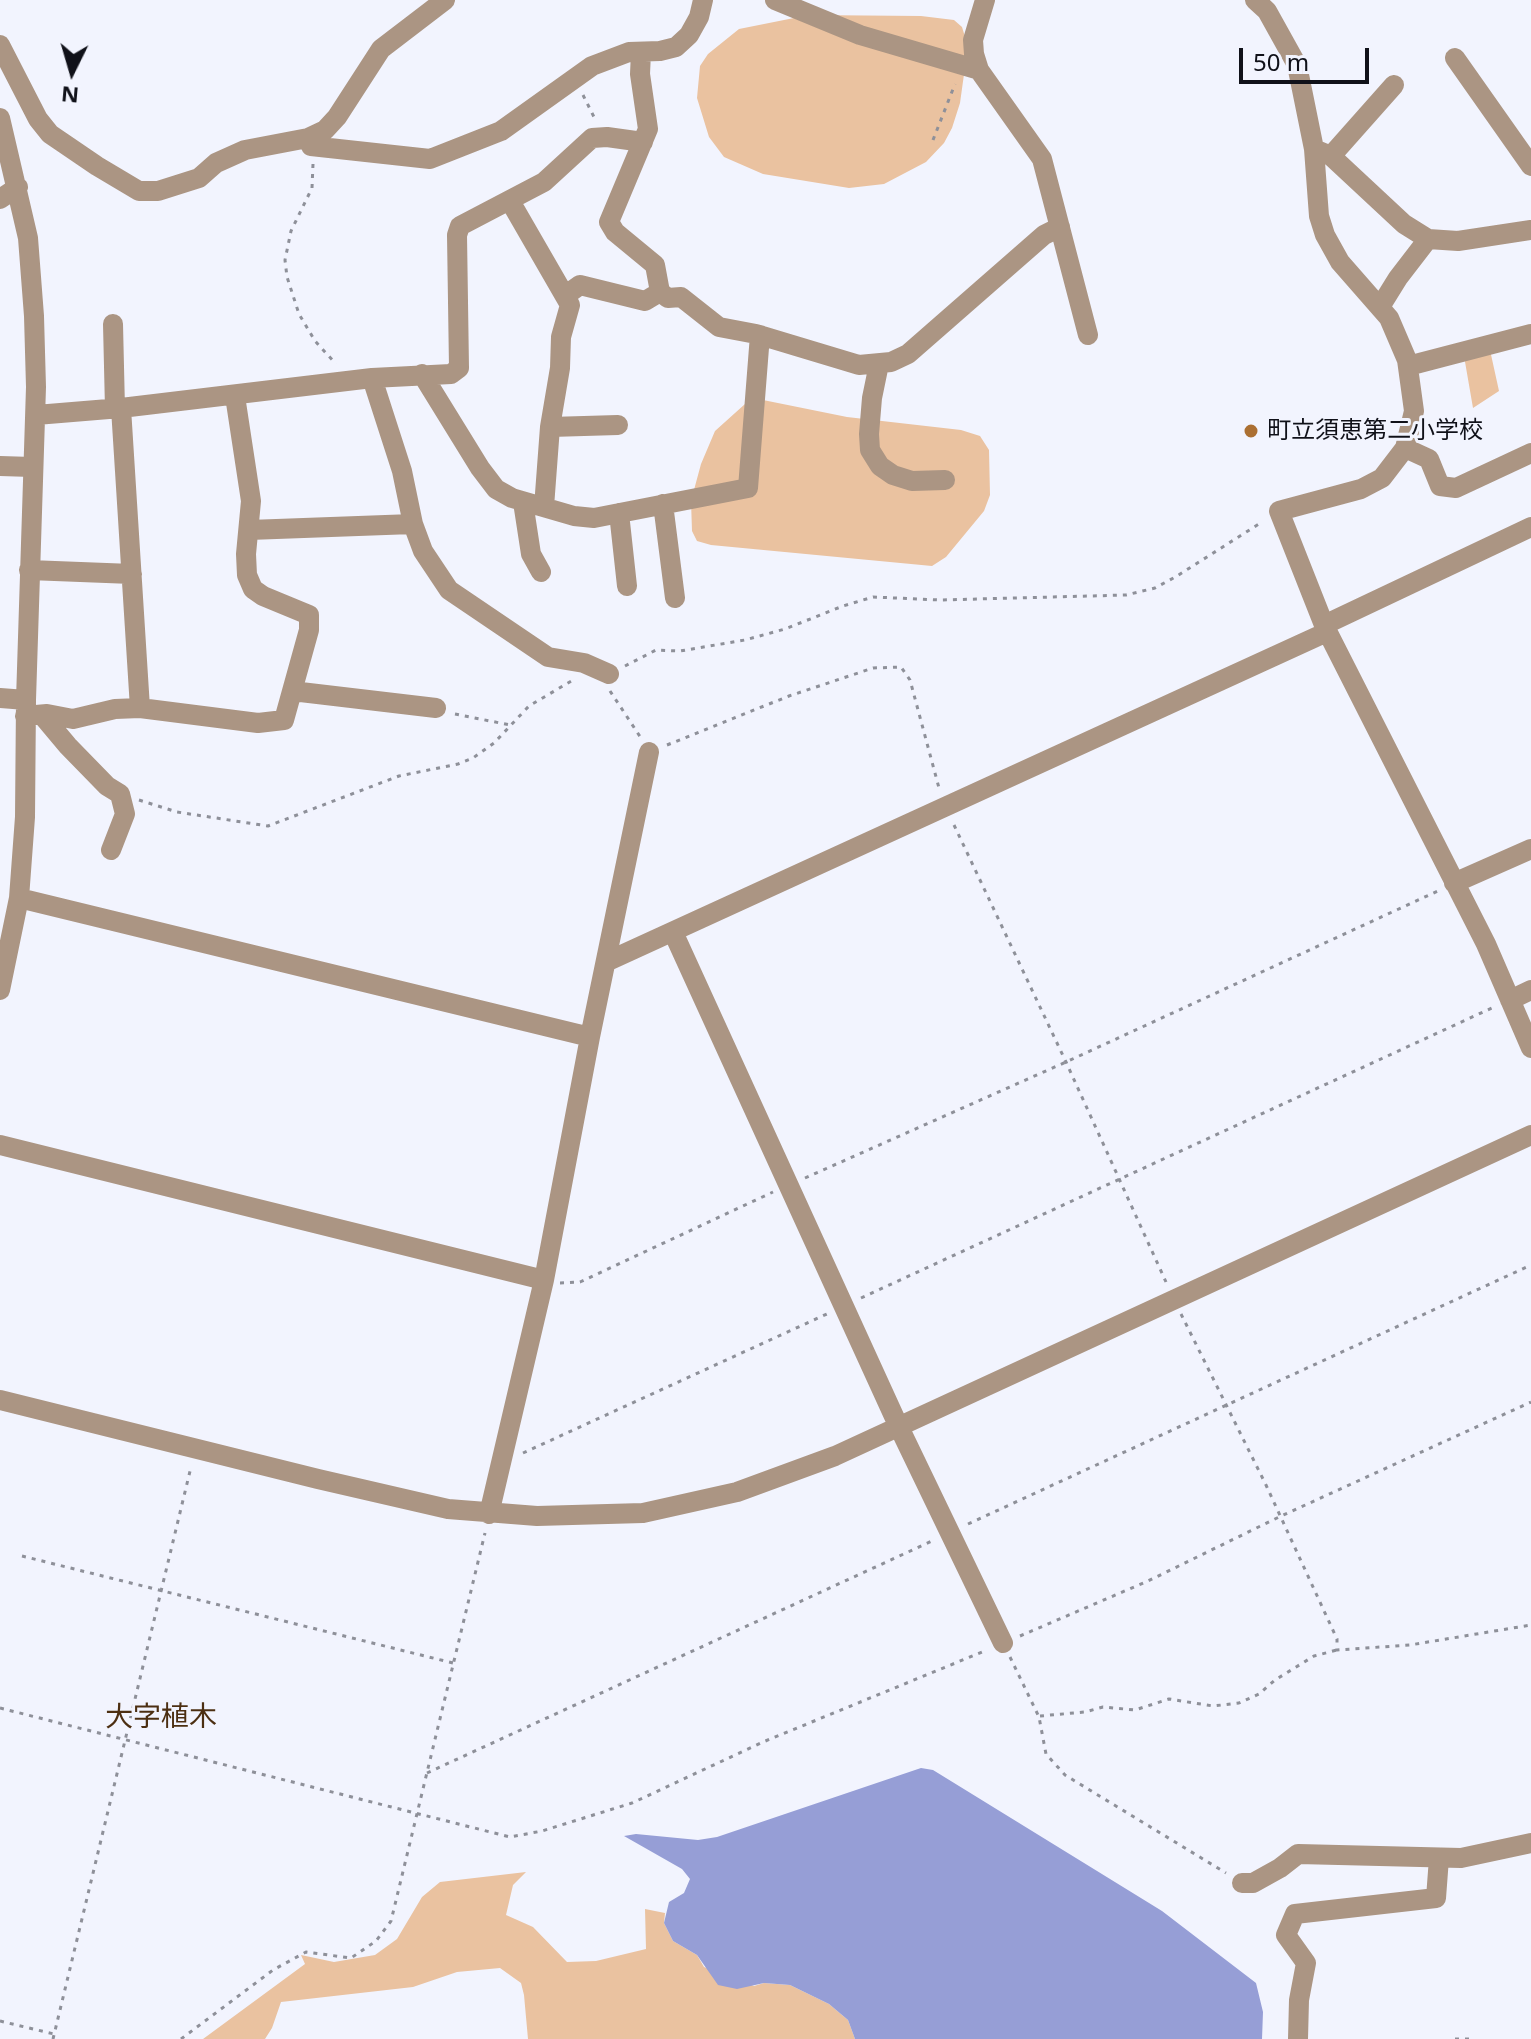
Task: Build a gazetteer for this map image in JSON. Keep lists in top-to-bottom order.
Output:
{
  "districts": ["大字植木"],
  "places": ["町立須恵第二小学校"],
  "scale_bar": "50 m",
  "north": "bottom"
}
